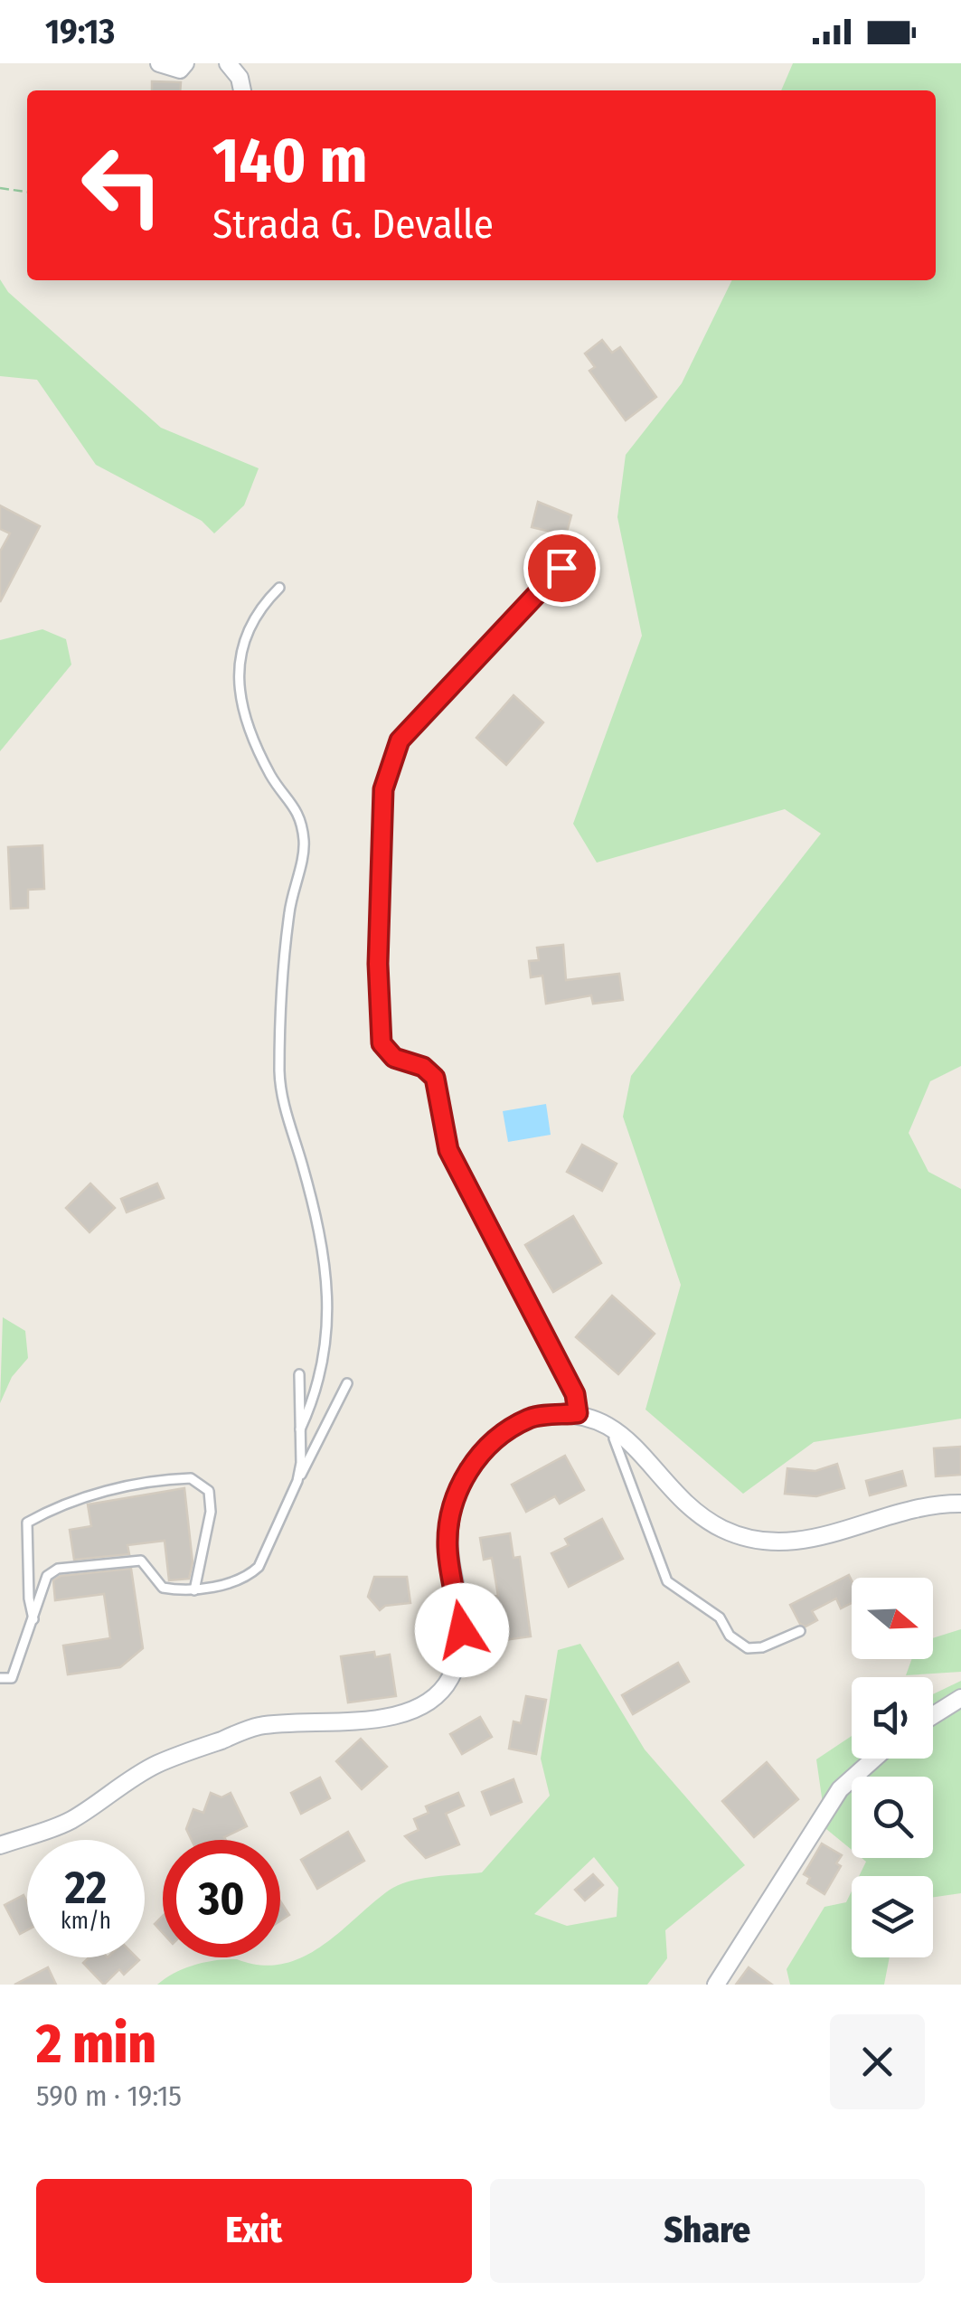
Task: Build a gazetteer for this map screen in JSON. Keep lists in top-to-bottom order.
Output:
{
  "north": "right",
  "page": {
    "status": "19:13",
    "turn": ["140 m", "Strada G. Devalle"],
    "speed": "22 km/h",
    "limit": "30",
    "heading": ["2 min", "590 m · 19:15"],
    "buttons": ["Exit", "Share"]
  }
}
